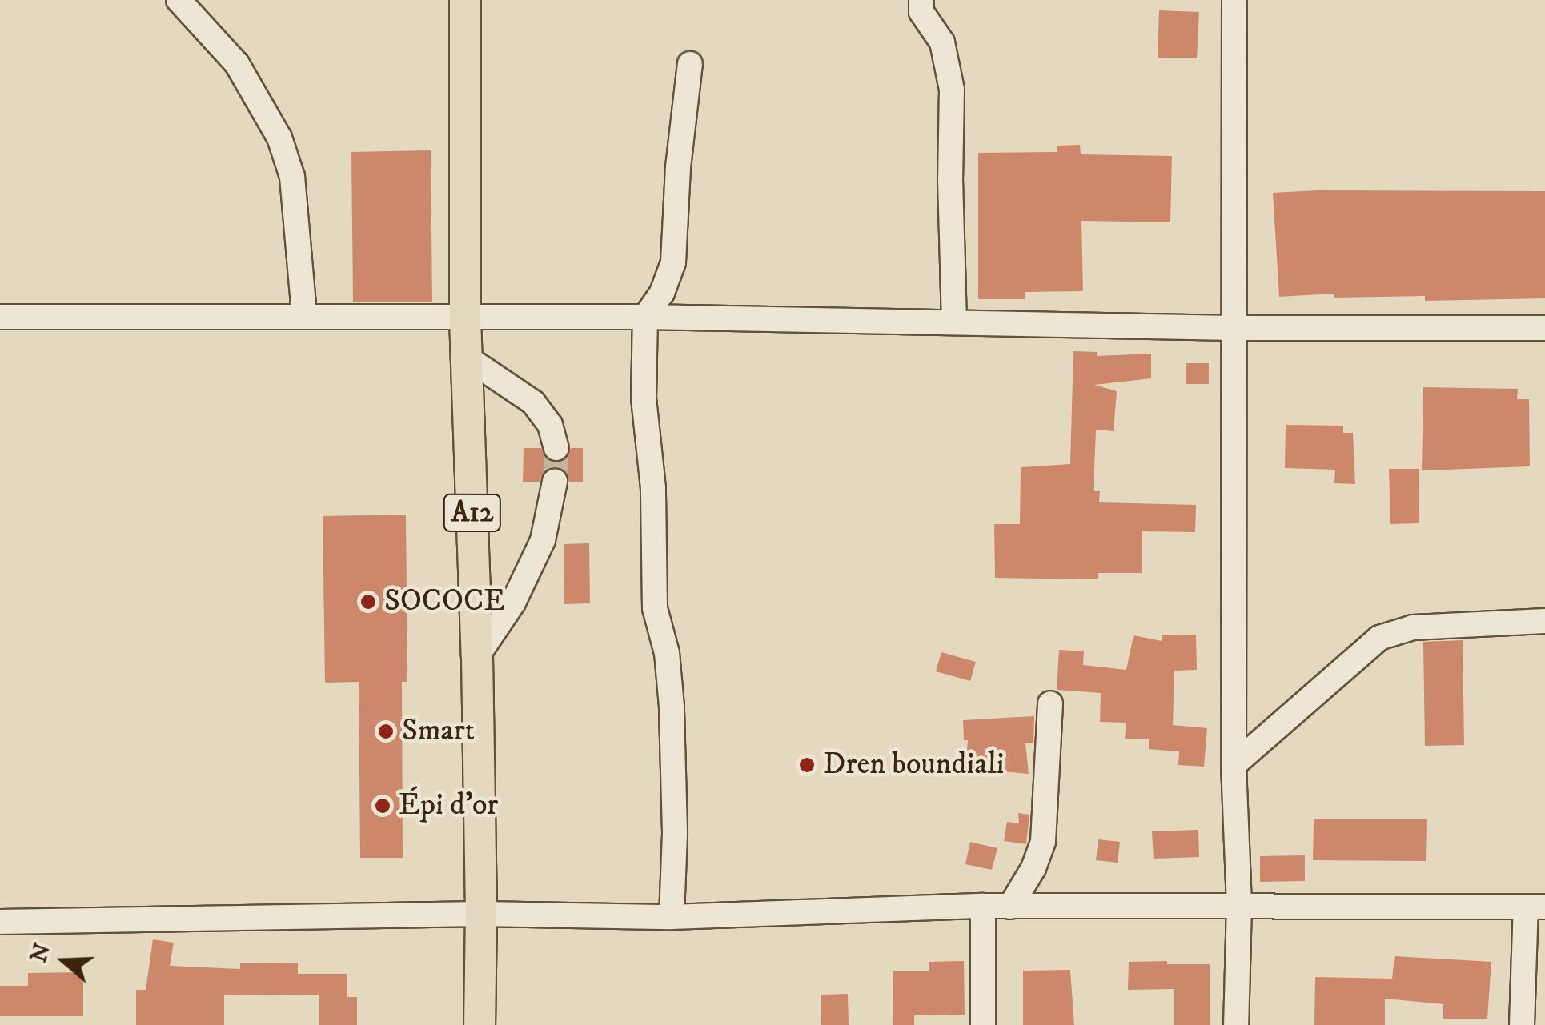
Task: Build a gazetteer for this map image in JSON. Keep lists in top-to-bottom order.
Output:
{
  "streets": {
    "main road": ["A12"]
  },
  "places": [
    "SOCOCE",
    "Smart",
    "Dren boundiali",
    "Épi d'or"
  ],
  "north": "left"
}
